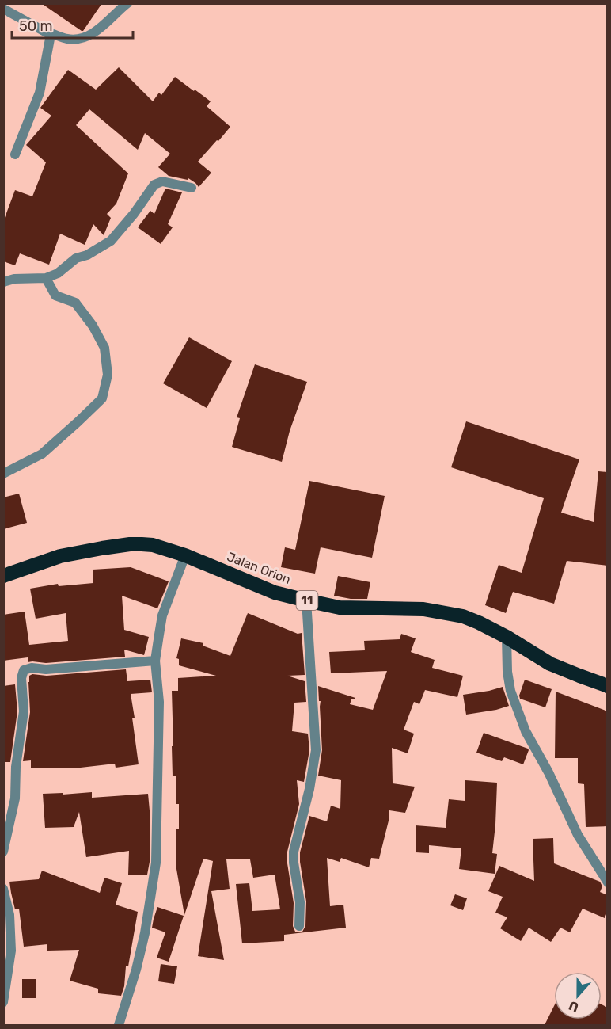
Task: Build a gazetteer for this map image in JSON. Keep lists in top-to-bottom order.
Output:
{
  "streets": {
    "highway": ["Jalan Orion", "11"]
  },
  "scale_bar": "50 m",
  "north": "bottom"
}
